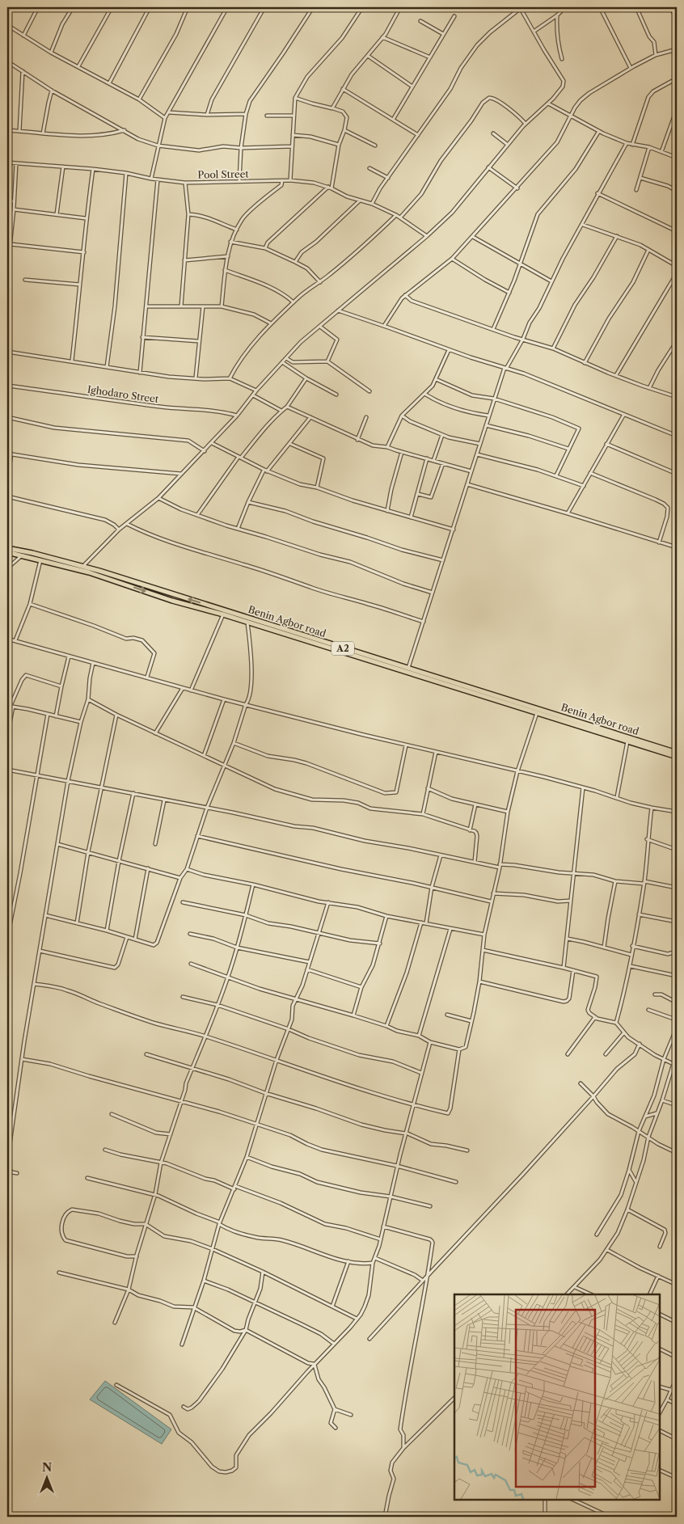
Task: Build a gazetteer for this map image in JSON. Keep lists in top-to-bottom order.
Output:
{
  "streets": {
    "highway": ["Benin Agbor road", "A2"],
    "street": ["Pool Street", "Ighodaro Street"]
  },
  "north": "top"
}
